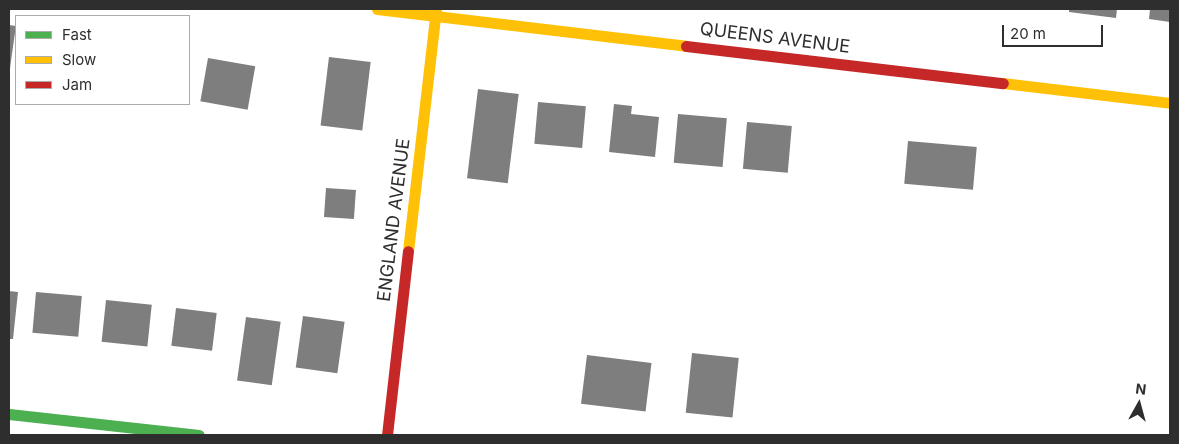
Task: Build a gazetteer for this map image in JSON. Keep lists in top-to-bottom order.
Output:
{
  "streets": {
    "street": ["QUEENS AVENUE", "ENGLAND AVENUE"]
  },
  "crossings": [
    ["QUEENS AVENUE", "ENGLAND AVENUE"]
  ],
  "legend": ["Fast", "Slow", "Jam"],
  "scale_bar": "20 m",
  "north": "top"
}
